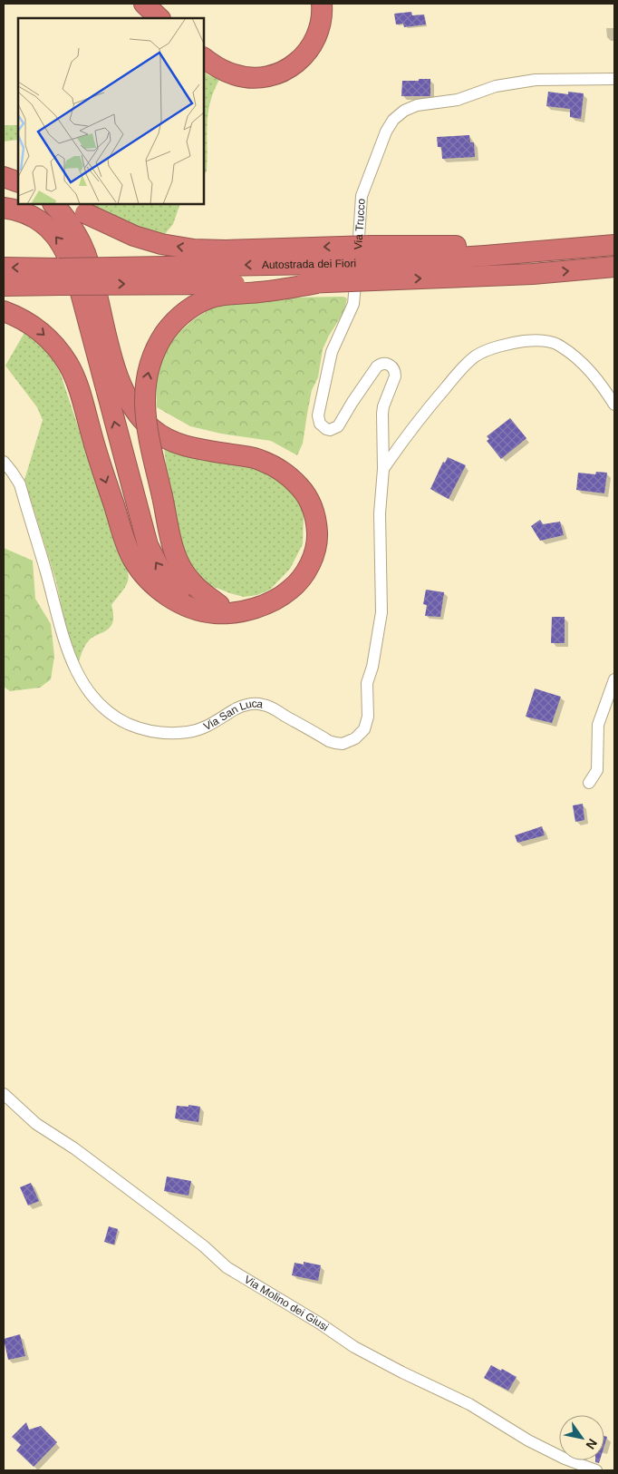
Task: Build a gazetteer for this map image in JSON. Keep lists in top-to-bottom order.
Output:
{
  "streets": {
    "highway": ["Autostrada dei Fiori"],
    "street": ["Via Trucco", "Via San Luca", "Via Molino dei Giusi"]
  },
  "crossings": [
    ["Via Trucco", "Via San Luca"]
  ],
  "north": "bottom right"
}
